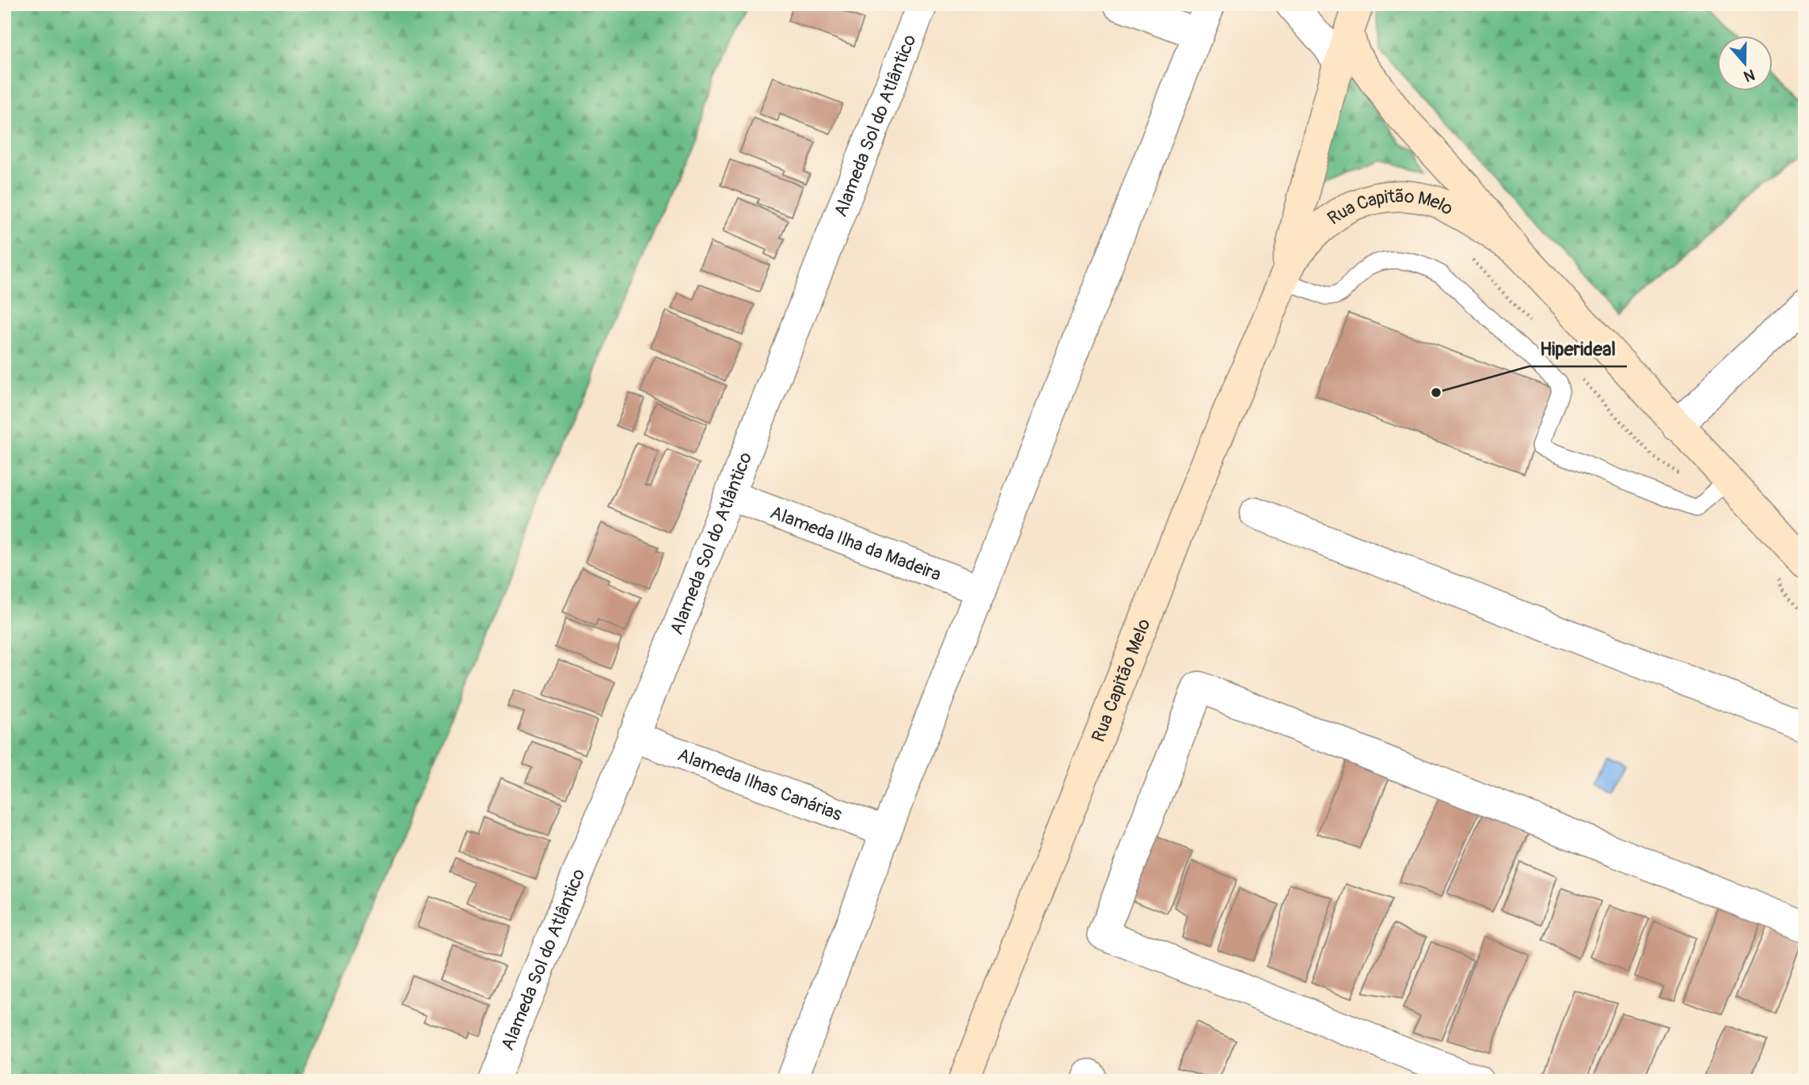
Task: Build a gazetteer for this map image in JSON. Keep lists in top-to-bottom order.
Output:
{
  "streets": {
    "main road": ["Rua Capitão Melo"],
    "street": ["Alameda Sol do Atlântico", "Alameda Ilha da Madeira", "Alameda Ilhas Canárias"]
  },
  "crossings": [
    ["Alameda Sol do Atlântico", "Alameda Ilha da Madeira"],
    ["Alameda Sol do Atlântico", "Alameda Ilhas Canárias"]
  ],
  "places": ["Hiperideal"],
  "north": "bottom"
}
